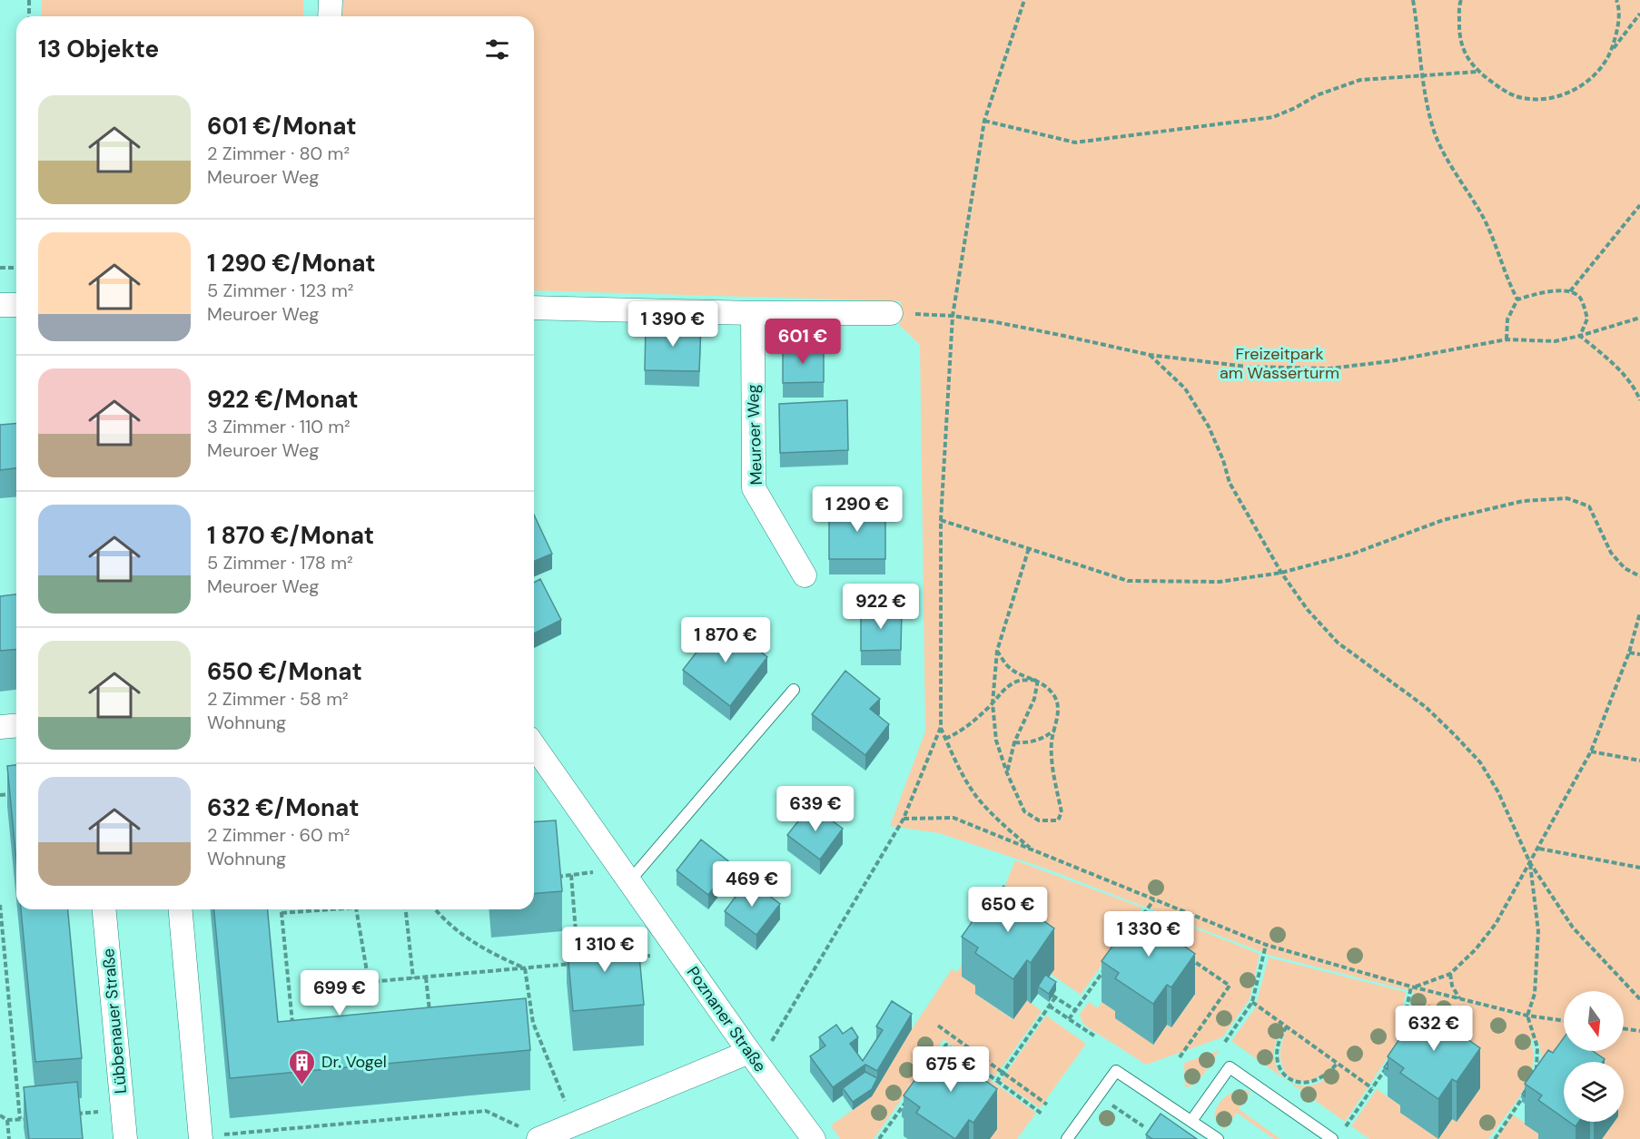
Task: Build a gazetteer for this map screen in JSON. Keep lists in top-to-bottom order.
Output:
{
  "streets": {
    "street": ["Meuroer Weg", "Poznaner Straße", "Lübbenauer Straße"]
  },
  "parks": ["Freizeitpark am Wasserturm"],
  "places": {
    "building": ["Dr. Vogel"]
  },
  "north": "bottom",
  "page": {
    "heading": "13 Objekte",
    "list": [
      {
        "name": "601 €/Monat",
        "note": "2 Zimmer · 80 m² · Meuroer Weg"
      },
      {
        "name": "1 290 €/Monat",
        "note": "5 Zimmer · 123 m² · Meuroer Weg"
      },
      {
        "name": "922 €/Monat",
        "note": "3 Zimmer · 110 m² · Meuroer Weg"
      },
      {
        "name": "1 870 €/Monat",
        "note": "5 Zimmer · 178 m² · Meuroer Weg"
      },
      {
        "name": "650 €/Monat",
        "note": "2 Zimmer · 58 m² · Wohnung"
      },
      {
        "name": "632 €/Monat",
        "note": "2 Zimmer · 60 m² · Wohnung"
      }
    ],
    "price": [
      "1 390 €",
      "601 €",
      "1 290 €",
      "922 €",
      "1 870 €",
      "639 €",
      "469 €",
      "650 €",
      "1 330 €",
      "1 310 €",
      "699 €",
      "632 €",
      "675 €"
    ]
  }
}
